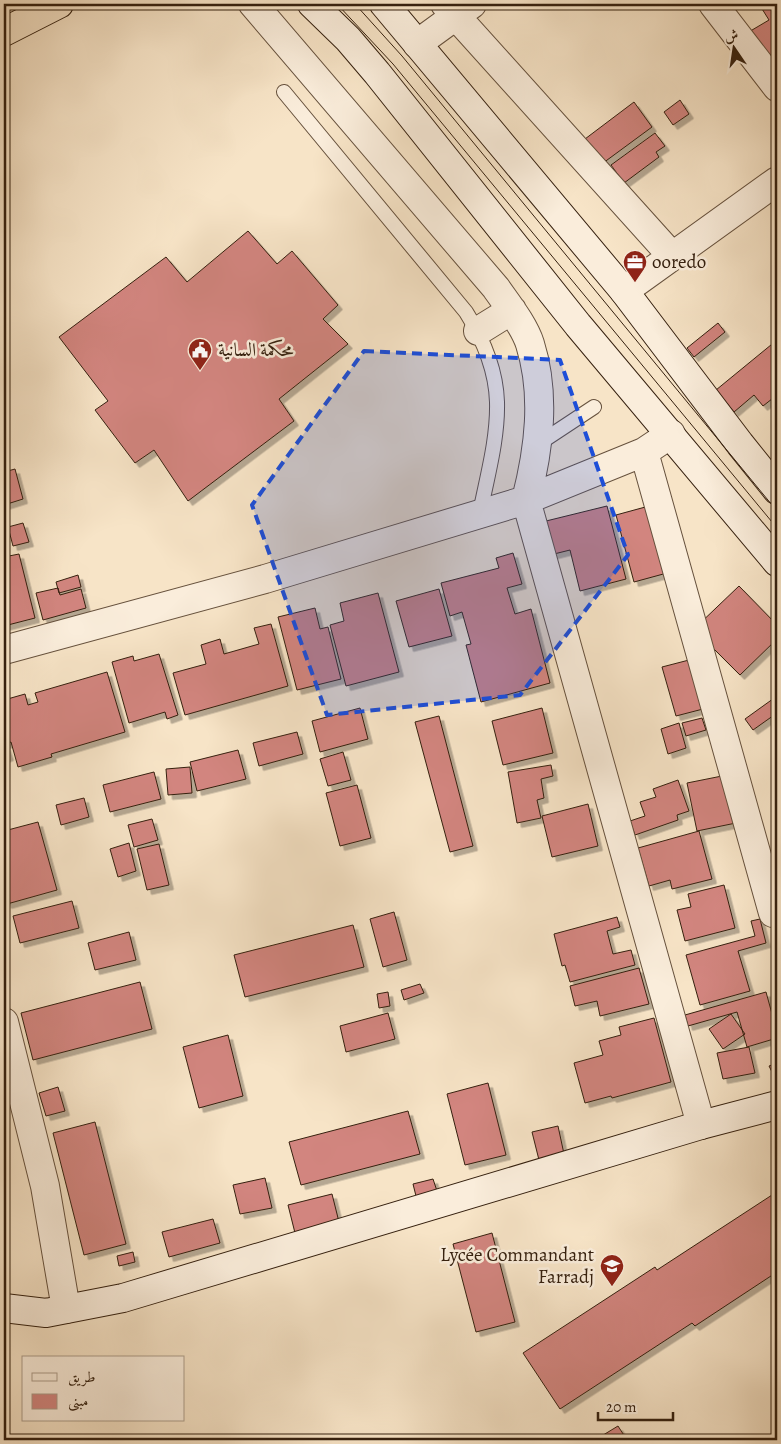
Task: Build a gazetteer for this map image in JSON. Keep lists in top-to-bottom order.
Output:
{
  "places": {
    "office": ["ooredo"],
    "public building": ["محكمة السانية"],
    "school or university": ["Lycée Commandant Farradj"]
  },
  "legend": ["طريق", "مبنى"],
  "scale_bar": "20 m",
  "north": "top"
}
